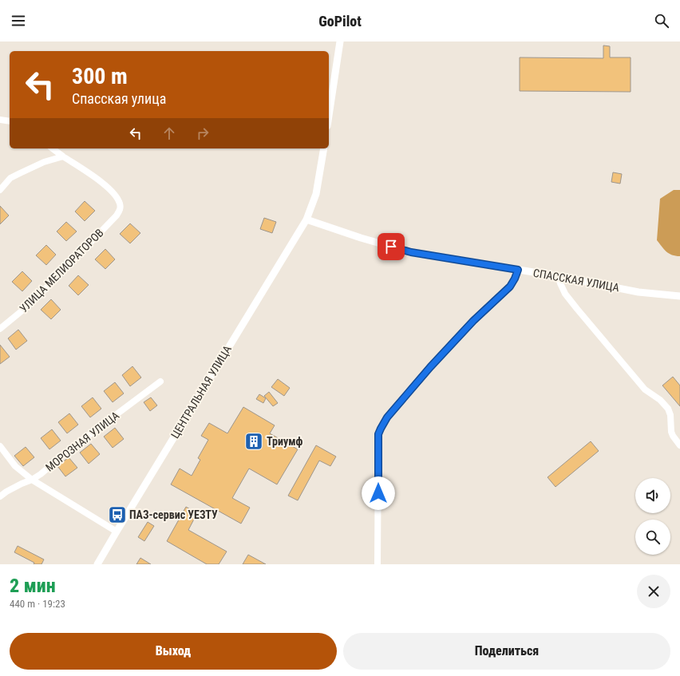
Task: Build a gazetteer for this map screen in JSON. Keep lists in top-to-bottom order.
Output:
{
  "streets": {
    "street": [
      "УЛИЦА МЕЛИОРАТОРОВ",
      "СПАССКАЯ УЛИЦА",
      "ЦЕНТРАЛЬНАЯ УЛИЦА",
      "МОРОЗНАЯ УЛИЦА"
    ]
  },
  "crossings": [
    ["СПАССКАЯ УЛИЦА", "ЦЕНТРАЛЬНАЯ УЛИЦА"]
  ],
  "places": {
    "building": ["Триумф"],
    "bus stop": ["ПАЗ-сервис УЕЗТУ"]
  },
  "page": {
    "header": "GoPilot",
    "turn": ["300 m", "Спасская улица"],
    "heading": ["2 мин", "440 m · 19:23"],
    "buttons": ["Выход", "Поделиться"]
  }
}
